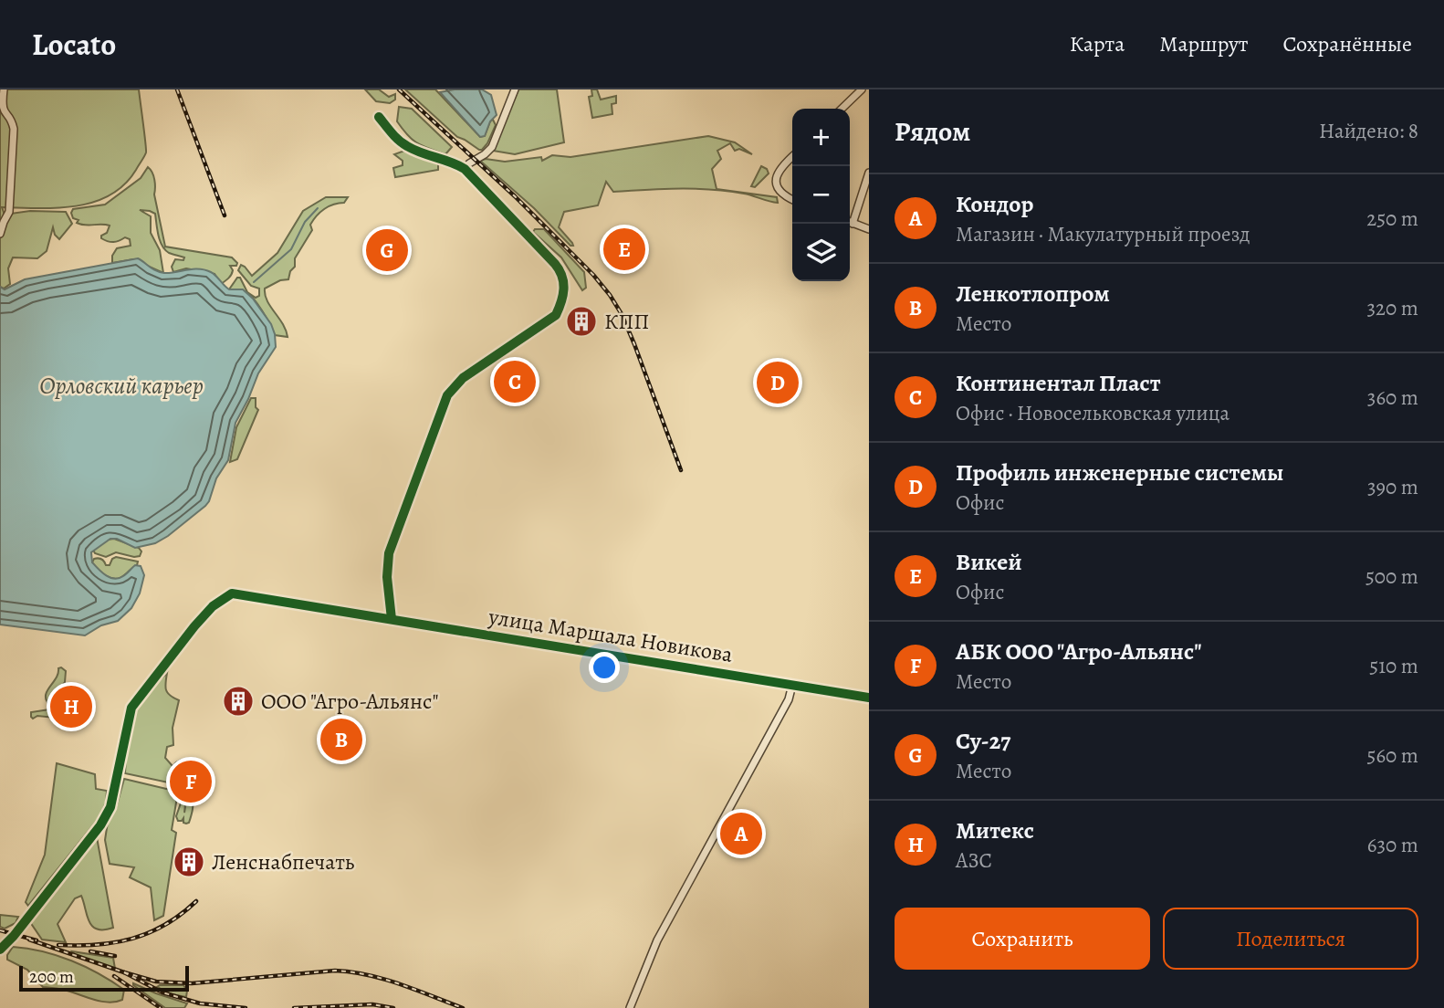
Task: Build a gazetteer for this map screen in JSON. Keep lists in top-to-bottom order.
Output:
{
  "streets": {
    "street": ["улица Маршала Новикова"]
  },
  "water": ["Орловский карьер"],
  "places": {
    "building": ["КПП", "ООО \"Агро-Альянс\"", "Ленснабпечать"]
  },
  "scale_bar": "200 m",
  "page": {
    "header": "Locato",
    "nav": ["Карта", "Маршрут", "Сохранённые"],
    "heading": ["Рядом", "Найдено: 8"],
    "map_buttons": ["+", "−"],
    "list": [
      {
        "mark": "A",
        "name": "Кондор",
        "note": "Магазин · Макулатурный проезд",
        "value": "250 m"
      },
      {
        "mark": "B",
        "name": "Ленкотлопром",
        "note": "Место",
        "value": "320 m"
      },
      {
        "mark": "C",
        "name": "Континентал Пласт",
        "note": "Офис · Новосельковская улица",
        "value": "360 m"
      },
      {
        "mark": "D",
        "name": "Профиль инженерные системы",
        "note": "Офис",
        "value": "390 m"
      },
      {
        "mark": "E",
        "name": "Викей",
        "note": "Офис",
        "value": "500 m"
      },
      {
        "mark": "F",
        "name": "АБК ООО \"Агро-Альянс\"",
        "note": "Место",
        "value": "510 m"
      },
      {
        "mark": "G",
        "name": "Су-27",
        "note": "Место",
        "value": "560 m"
      },
      {
        "mark": "H",
        "name": "Митекс",
        "note": "АЗС",
        "value": "630 m"
      }
    ],
    "pins": [
      "E",
      "G",
      "C",
      "D",
      "H",
      "B",
      "F",
      "A"
    ],
    "buttons": ["Сохранить", "Поделиться"],
    "scale": "200 m"
  }
}
